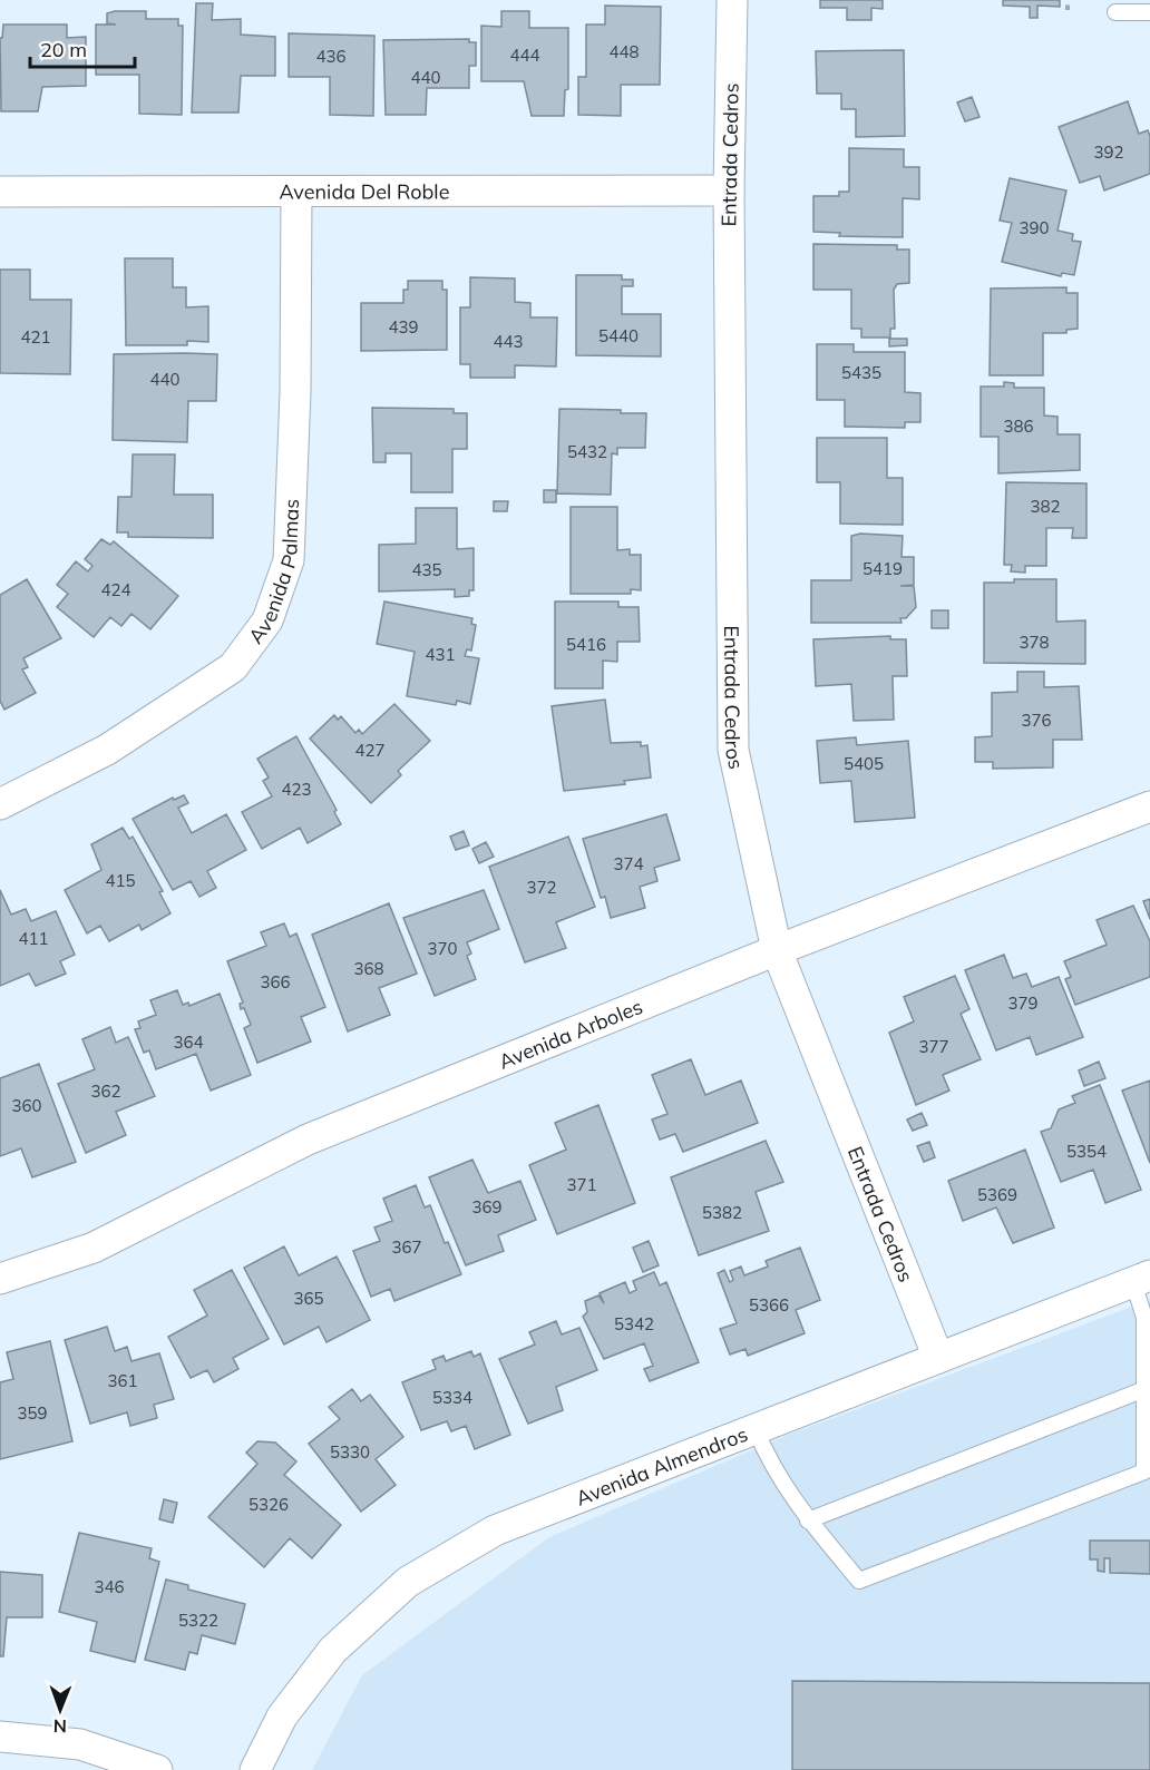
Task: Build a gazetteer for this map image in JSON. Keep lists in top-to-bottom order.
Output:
{
  "streets": {
    "street": [
      "Entrada Cedros",
      "Avenida Del Roble",
      "Avenida Palmas",
      "Avenida Arboles",
      "Avenida Almendros"
    ]
  },
  "crossings": [
    ["Entrada Cedros", "Avenida Del Roble"],
    ["Entrada Cedros", "Avenida Arboles"],
    ["Entrada Cedros", "Avenida Almendros"],
    ["Avenida Del Roble", "Avenida Palmas"]
  ],
  "house_numbers": [
    "448",
    "444",
    "436",
    "440",
    "392",
    "390",
    "439",
    "5440",
    "421",
    "443",
    "5435",
    "440",
    "386",
    "5432",
    "382",
    "5419",
    "435",
    "424",
    "378",
    "5416",
    "431",
    "376",
    "427",
    "5405",
    "423",
    "374",
    "415",
    "372",
    "411",
    "370",
    "368",
    "366",
    "379",
    "364",
    "377",
    "362",
    "360",
    "5354",
    "371",
    "5369",
    "369",
    "5382",
    "367",
    "365",
    "5366",
    "5342",
    "361",
    "5334",
    "359",
    "5330",
    "5326",
    "346",
    "5322"
  ],
  "scale_bar": "20 m",
  "north": "bottom"
}
